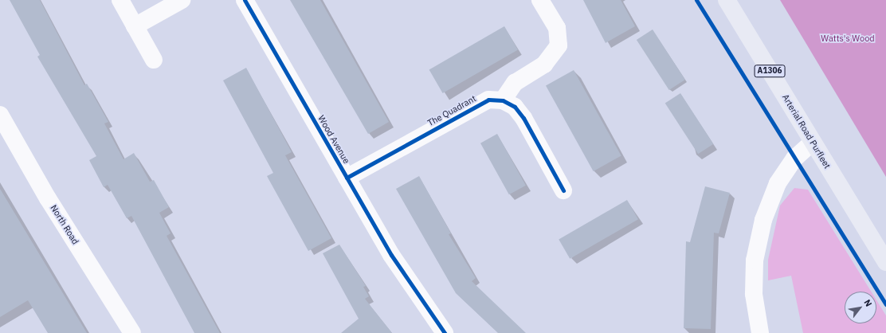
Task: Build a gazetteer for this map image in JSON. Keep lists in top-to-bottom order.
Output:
{
  "streets": {
    "main road": ["A1306", "Arterial Road Purfleet"],
    "street": ["The Quadrant", "Wood Avenue", "North Road"]
  },
  "crossings": [
    ["The Quadrant", "Wood Avenue"]
  ],
  "parks": ["Watts's Wood"],
  "north": "top right"
}
